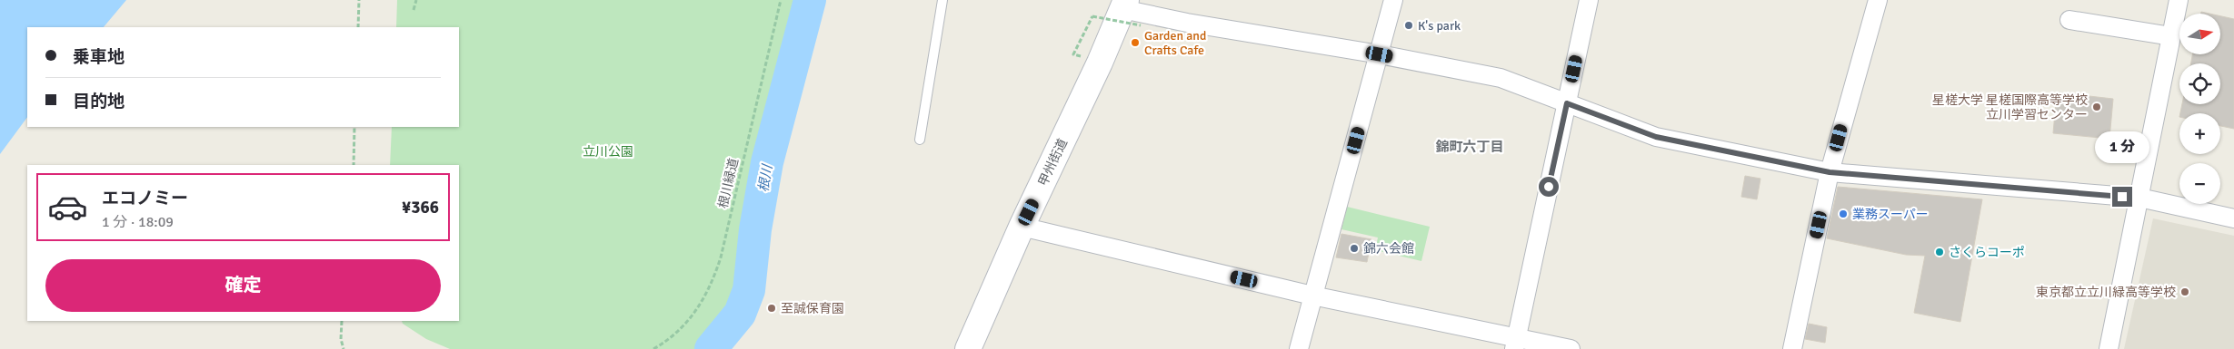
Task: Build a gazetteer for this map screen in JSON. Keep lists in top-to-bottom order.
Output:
{
  "streets": {
    "main road": ["甲州街道"],
    "path": ["根川緑道"]
  },
  "districts": ["錦町六丁目"],
  "water": ["根川"],
  "parks": ["立川公園"],
  "places": [
    "K's park",
    "Garden and Crafts Cafe",
    "星槎大学 星槎国際高等学校 立川学習センター",
    "業務スーパー",
    "錦六会館",
    "さくらコーポ",
    "東京都立立川緑高等学校",
    "至誠保育園"
  ],
  "north": "right",
  "page": {
    "map_buttons": ["+", "−"],
    "banner": ["乗車地", "目的地"],
    "bubble": "1 分",
    "list": [
      {
        "name": "エコノミー",
        "note": "1 分 · 18:09",
        "value": "¥366"
      }
    ],
    "buttons": "確定"
  }
}
